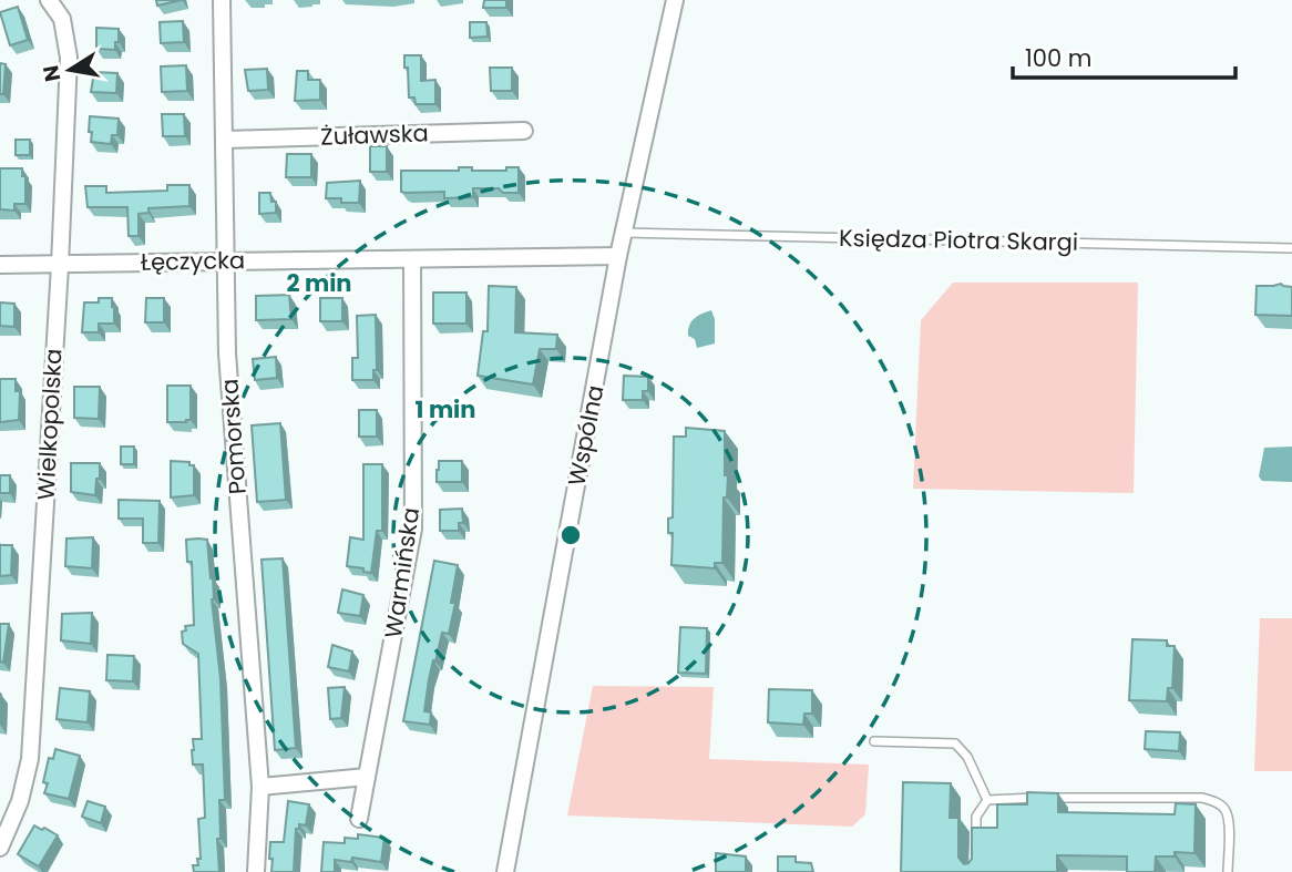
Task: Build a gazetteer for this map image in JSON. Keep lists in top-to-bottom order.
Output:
{
  "streets": {
    "street": [
      "Żuławska",
      "Łęczycka",
      "Wielkopolska",
      "Wspólna",
      "Pomorska",
      "Warmińska"
    ],
    "lane": ["Księdza Piotra Skargi"]
  },
  "crossings": [
    ["Żuławska", "Pomorska"],
    ["Księdza Piotra Skargi", "Wspólna"],
    ["Łęczycka", "Wielkopolska"],
    ["Łęczycka", "Wspólna"],
    ["Łęczycka", "Pomorska"],
    ["Łęczycka", "Warmińska"]
  ],
  "scale_bar": "100 m",
  "north": "left",
  "rings": ["2 min", "1 min"]
}
